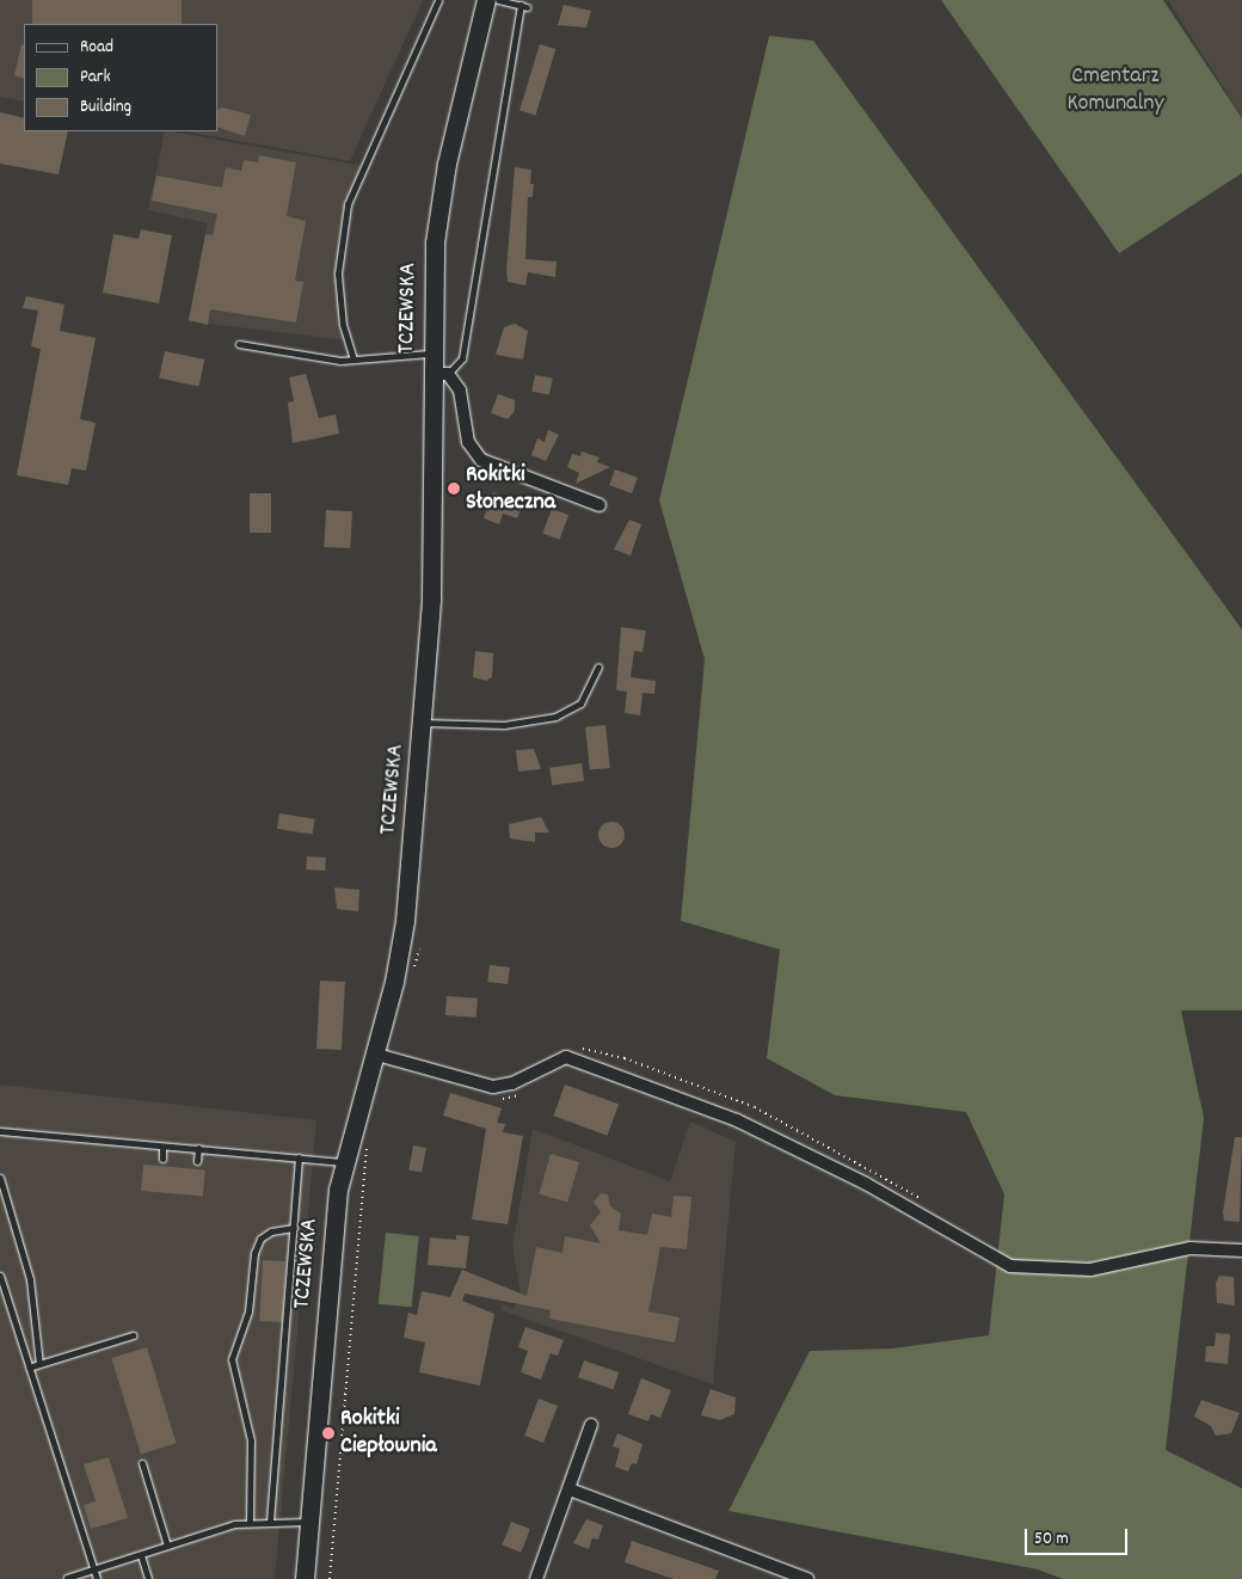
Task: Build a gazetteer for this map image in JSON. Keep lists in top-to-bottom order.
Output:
{
  "streets": {
    "street": ["TCZEWSKA"]
  },
  "parks": ["Cmentarz Komunalny"],
  "places": ["Rokitki Słoneczna", "Rokitki Ciepłownia"],
  "legend": ["Road", "Park", "Building"],
  "scale_bar": "50 m"
}
